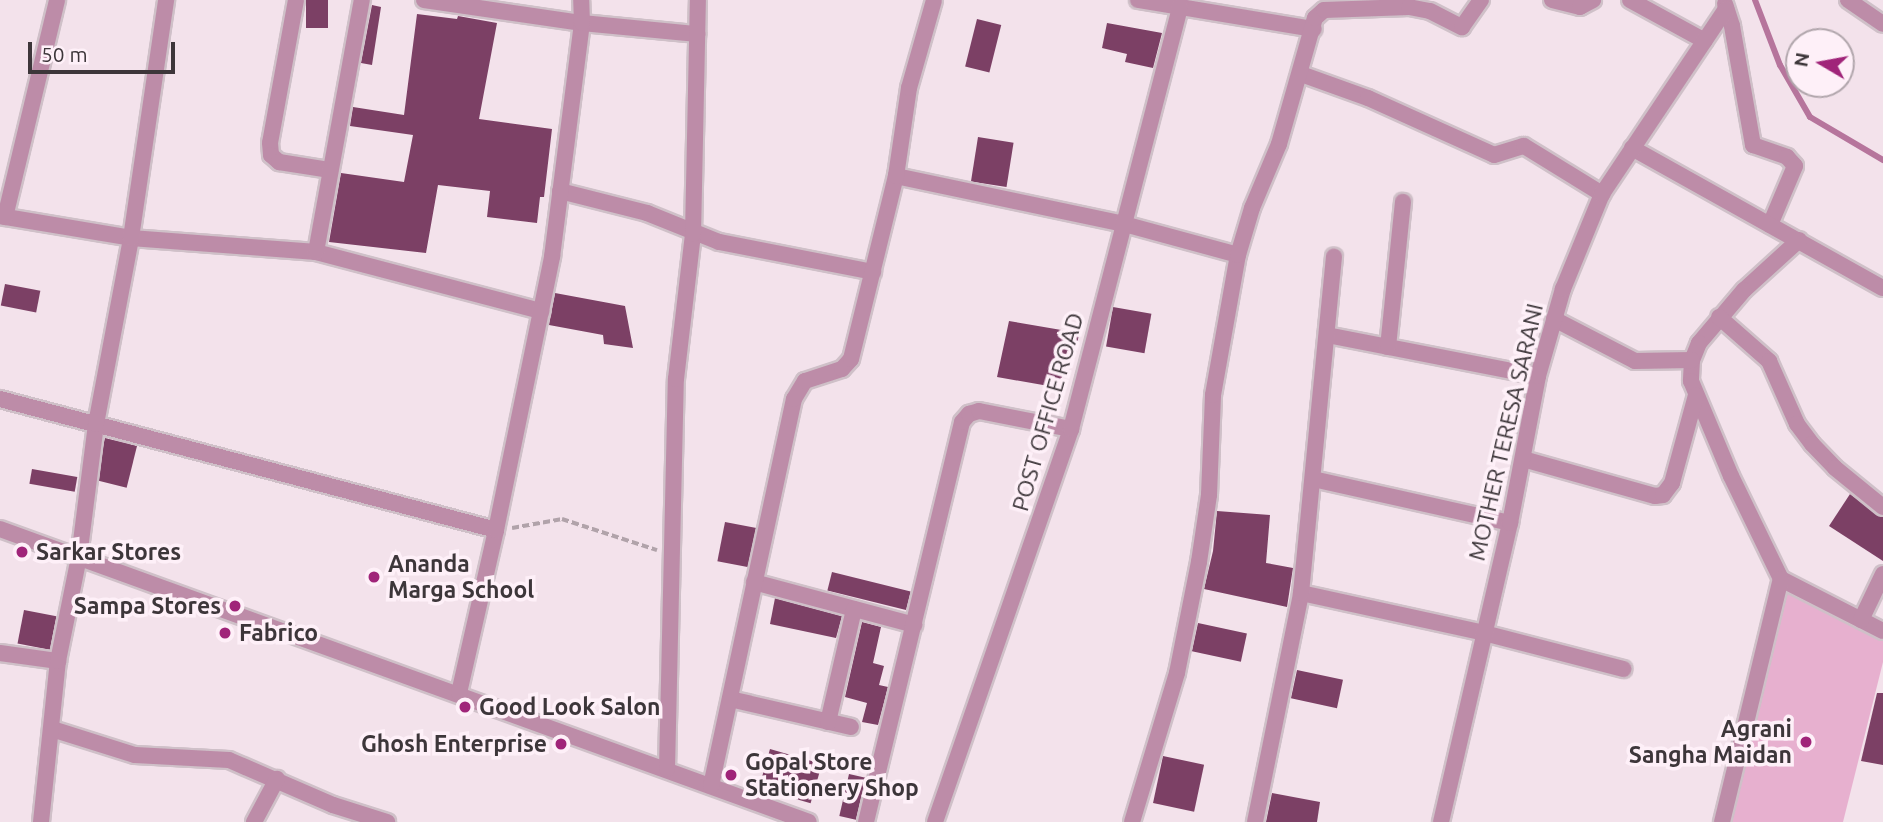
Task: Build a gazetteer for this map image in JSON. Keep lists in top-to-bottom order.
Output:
{
  "streets": {
    "street": ["POST OFFICE ROAD", "MOTHER TERESA SARANI"]
  },
  "places": [
    "Sarkar Stores",
    "Ananda Marga School",
    "Sampa Stores",
    "Fabrico",
    "Good Look Salon",
    "Agrani Sangha Maidan",
    "Ghosh Enterprise",
    "Gopal Store Stationery Shop"
  ],
  "scale_bar": "50 m",
  "north": "left"
}
